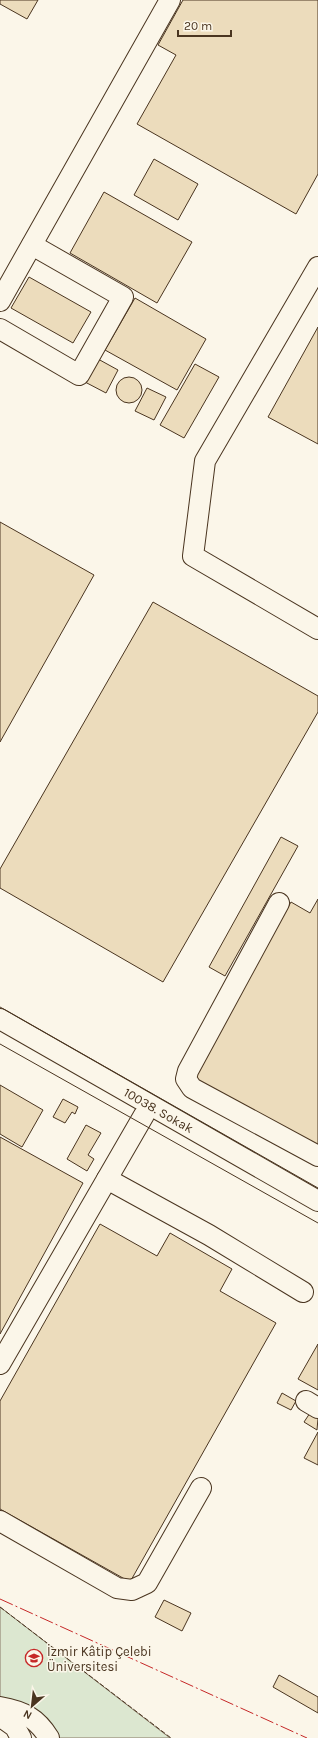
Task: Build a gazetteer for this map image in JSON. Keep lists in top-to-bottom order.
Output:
{
  "streets": {
    "street": ["10038. Sokak"]
  },
  "places": {
    "school or university": ["İzmir Kâtip Çelebi Üniversitesi"]
  },
  "scale_bar": "20 m",
  "north": "bottom left"
}
